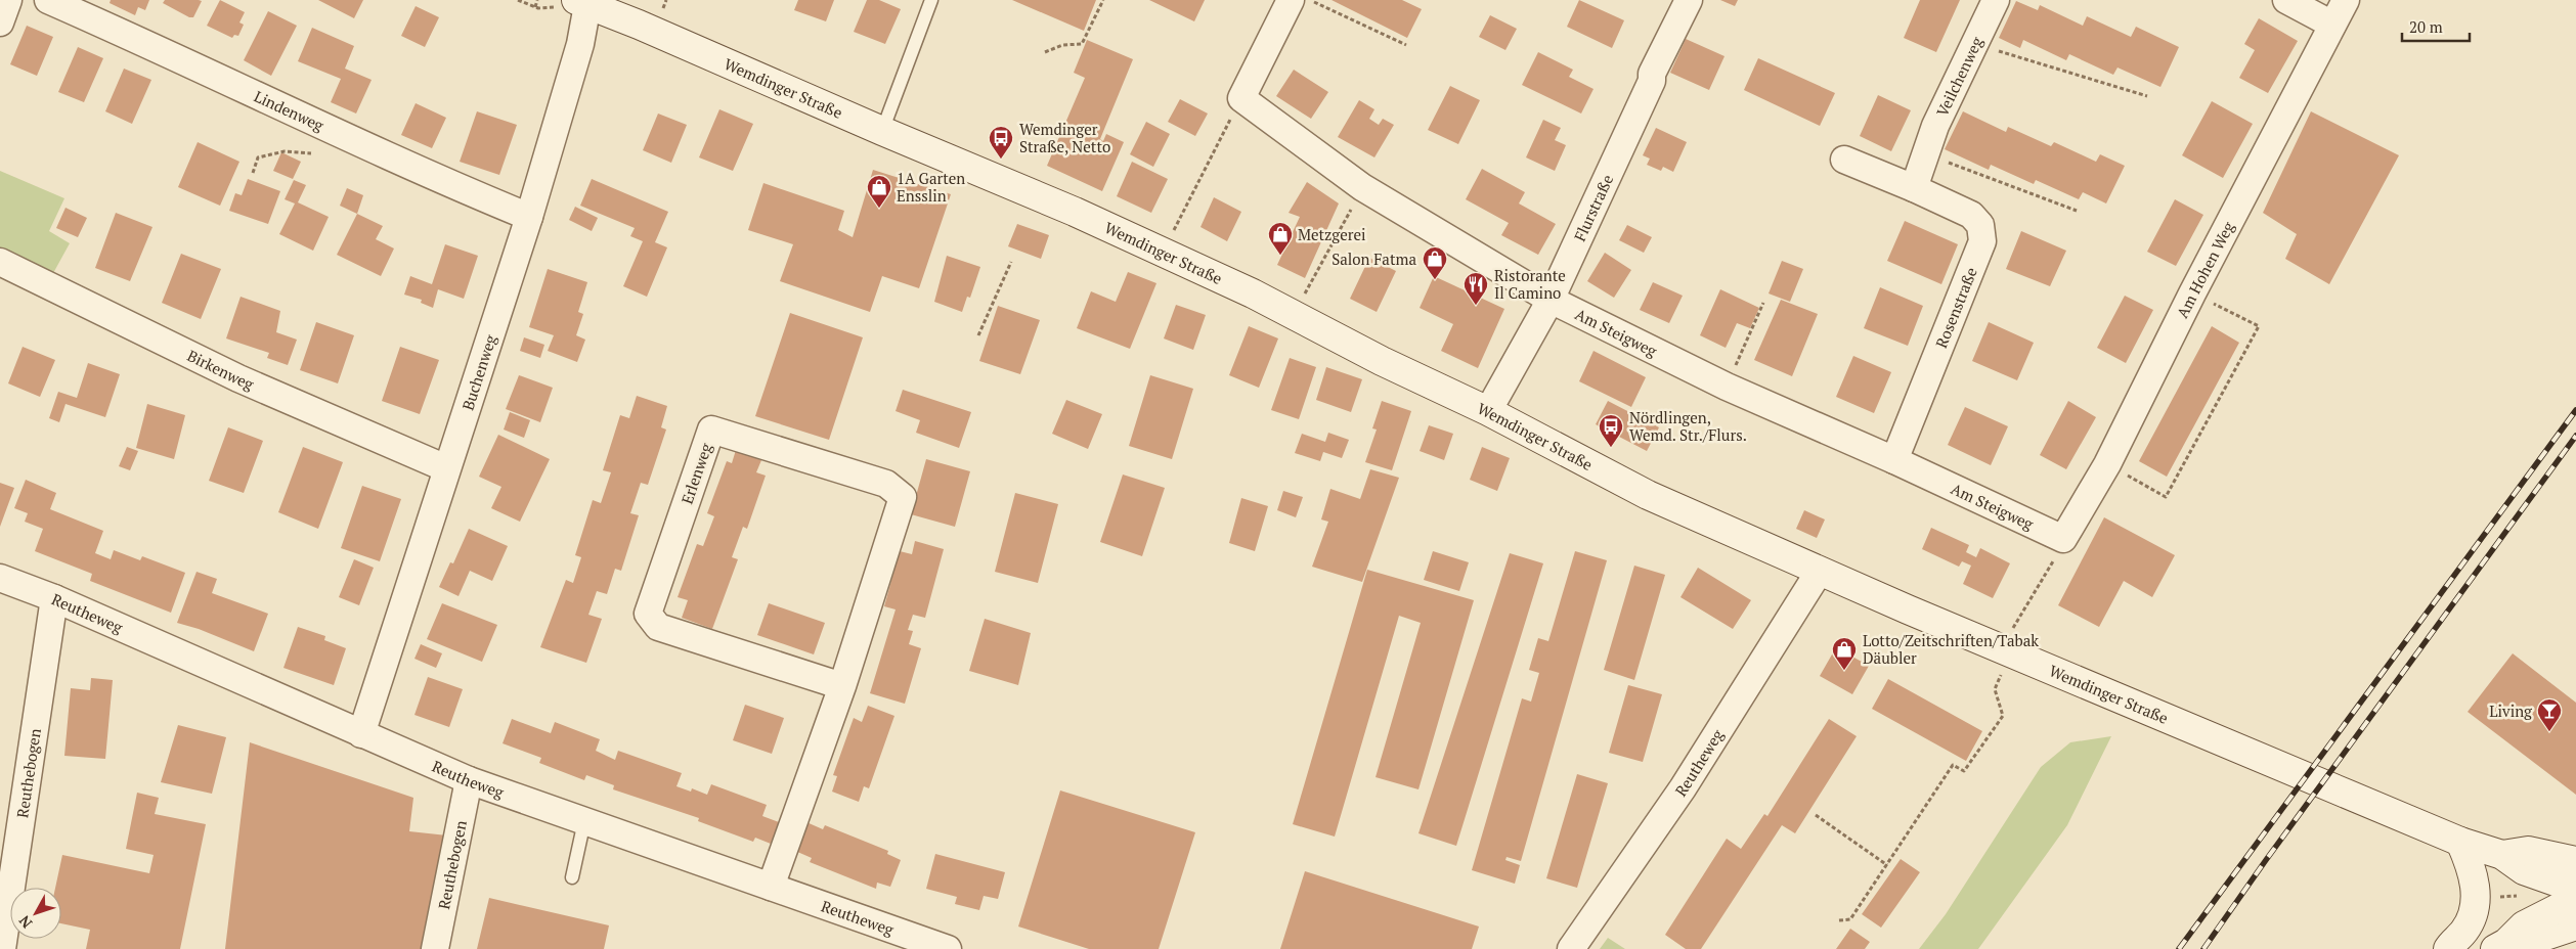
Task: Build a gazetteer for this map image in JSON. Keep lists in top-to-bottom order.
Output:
{
  "streets": {
    "main road": ["Wemdinger Straße"],
    "street": [
      "Veilchenweg",
      "Lindenweg",
      "Flurstraße",
      "Am Hohen Weg",
      "Rosenstraße",
      "Am Steigweg",
      "Birkenweg",
      "Buchenweg",
      "Erlenweg",
      "Reutheweg",
      "Reuthebogen"
    ]
  },
  "crossings": [
    ["Wemdinger Straße", "Flurstraße"],
    ["Wemdinger Straße", "Buchenweg"],
    ["Wemdinger Straße", "Reutheweg"],
    ["Lindenweg", "Buchenweg"],
    ["Flurstraße", "Am Steigweg"],
    ["Am Hohen Weg", "Am Steigweg"],
    ["Rosenstraße", "Am Steigweg"],
    ["Birkenweg", "Buchenweg"],
    ["Buchenweg", "Reutheweg"],
    ["Erlenweg", "Reutheweg"],
    ["Reutheweg", "Reuthebogen"]
  ],
  "places": {
    "bus stop": ["Wemdinger Straße, Netto", "Nördlingen, Wemd. Str./Flurs."],
    "shop": [
      "1A Garten Ensslin",
      "Metzgerei",
      "Salon Fatma",
      "Lotto/Zeitschriften/Tabak Däubler"
    ],
    "restaurant": ["Ristorante Il Camino"],
    "bar": ["Living"]
  },
  "scale_bar": "20 m",
  "north": "bottom left"
}
